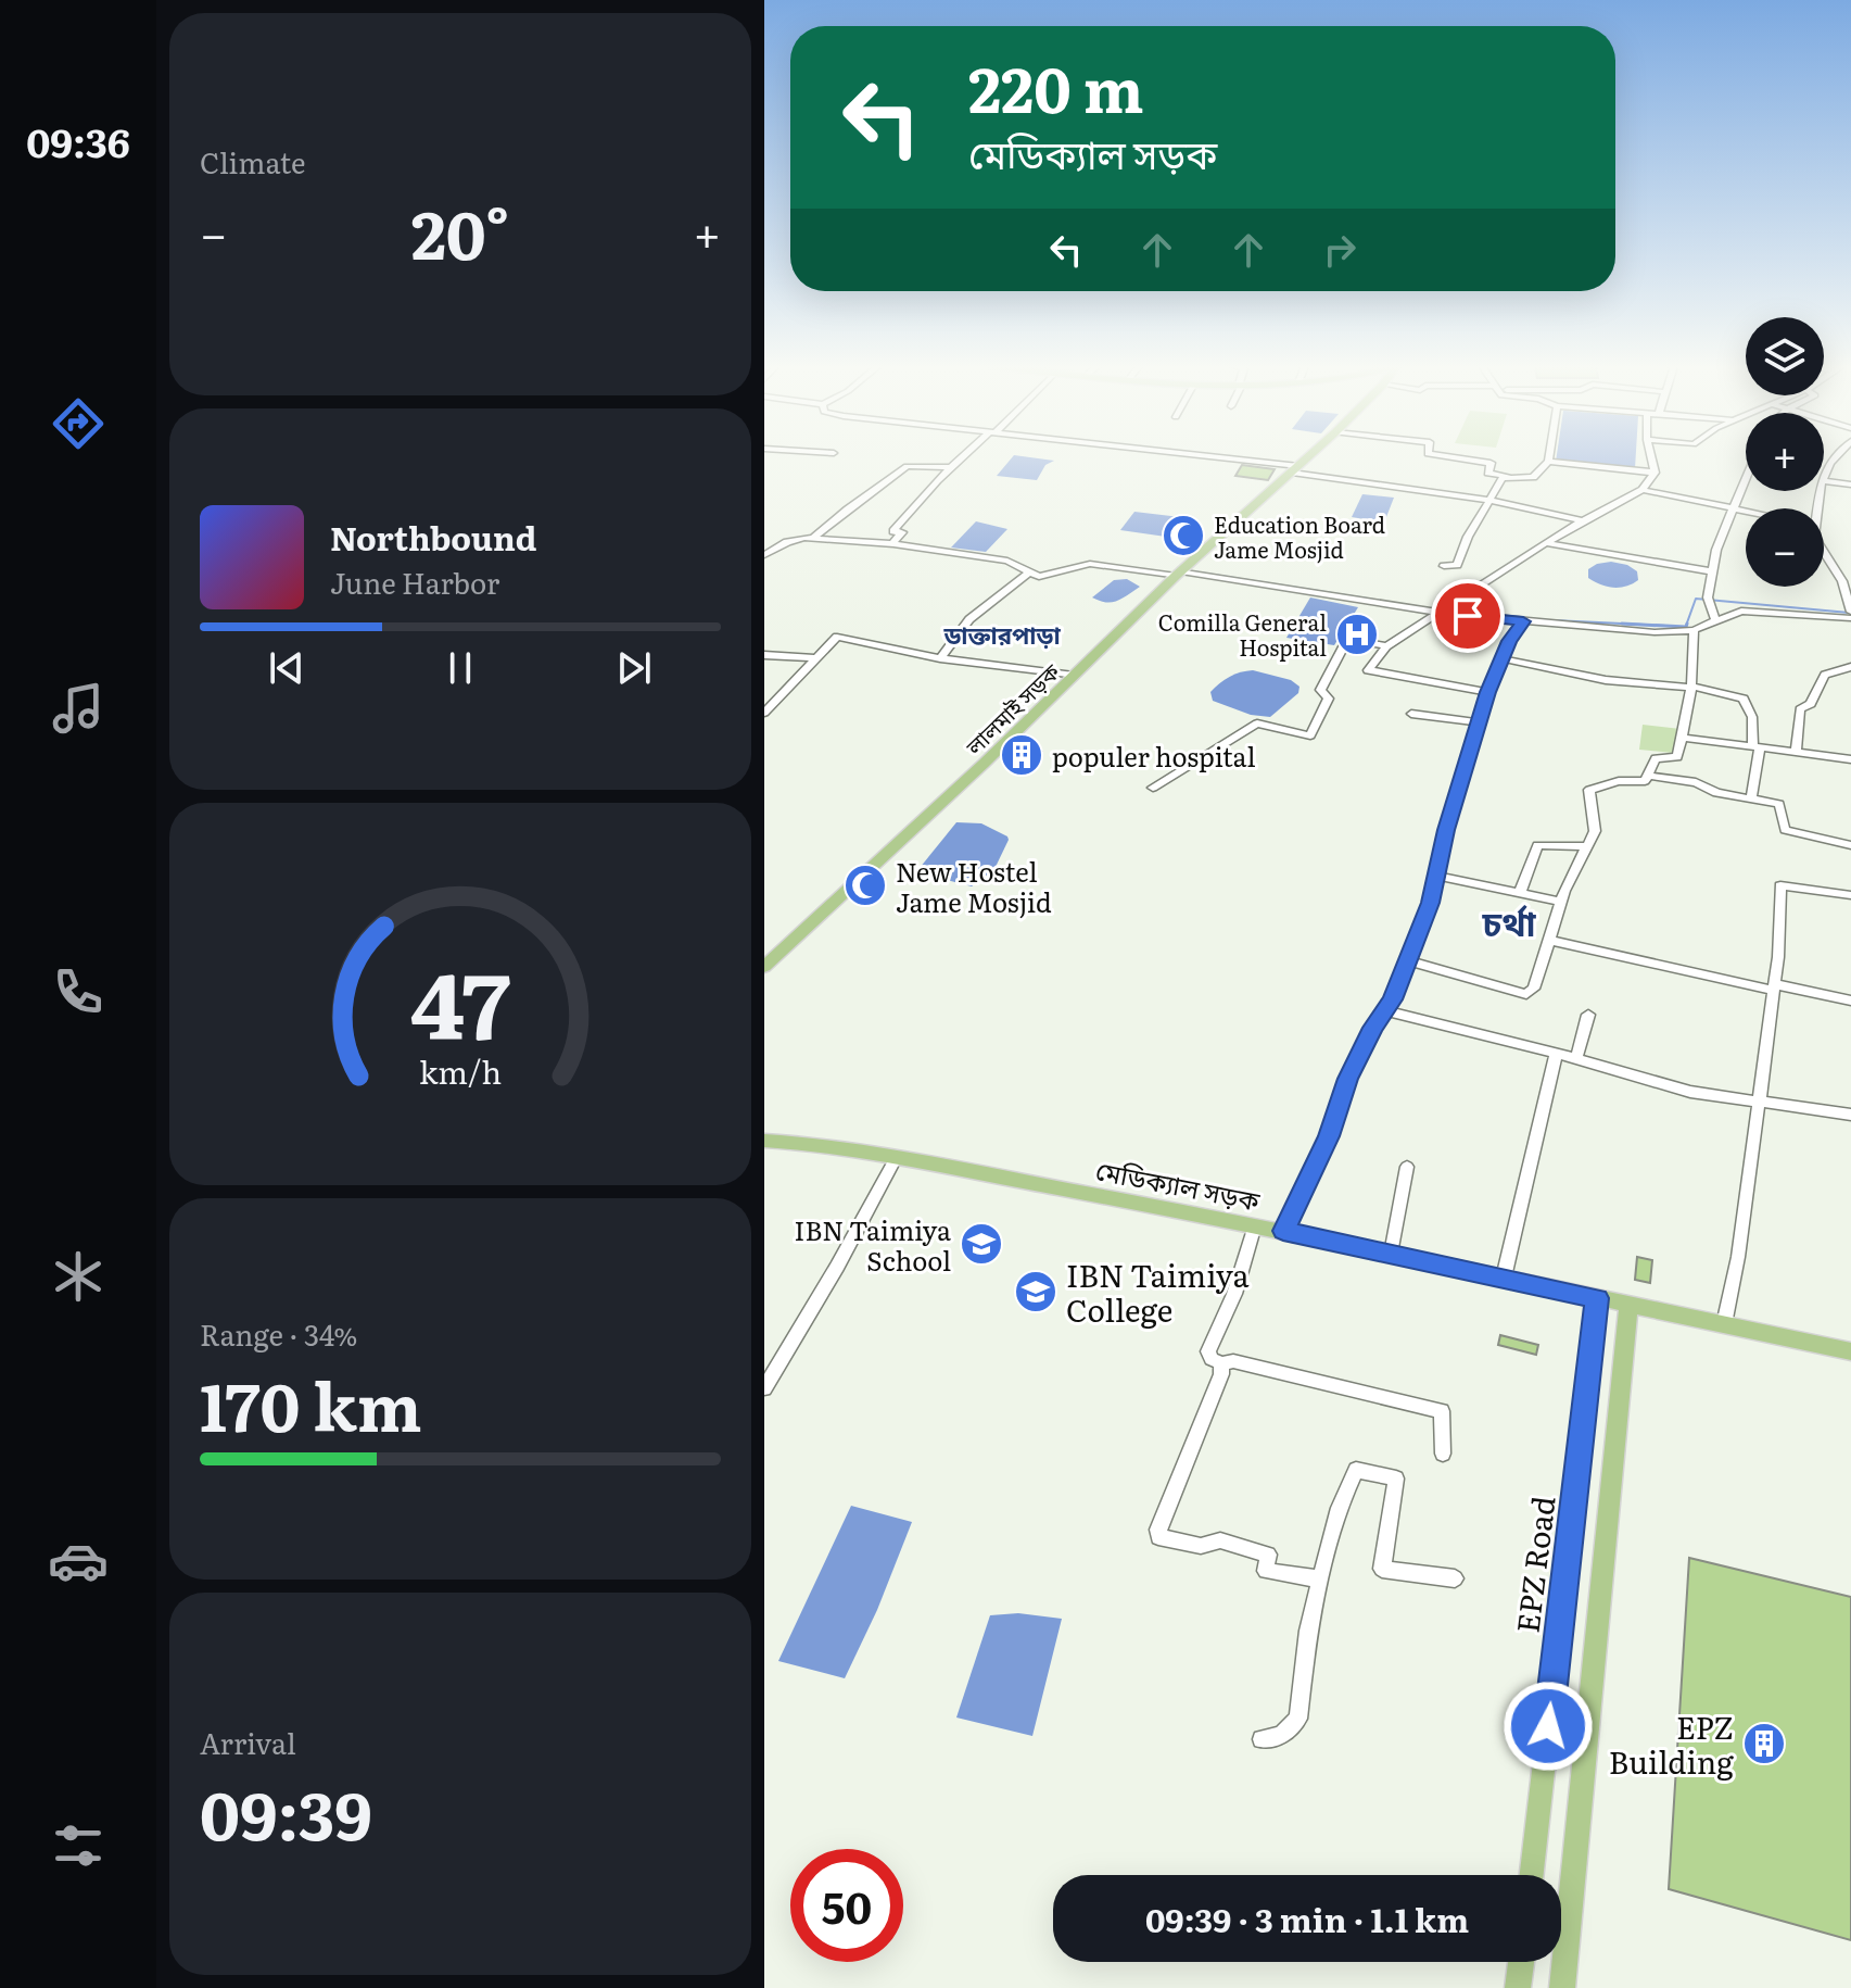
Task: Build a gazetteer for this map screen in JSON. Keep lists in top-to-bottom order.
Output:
{
  "streets": {
    "main road": ["লালমাই সড়ক", "মেডিক্যাল সড়ক", "EPZ Road"]
  },
  "crossings": [
    ["মেডিক্যাল সড়ক", "EPZ Road"]
  ],
  "districts": ["ডাক্তারপাড়া", "চর্থা"],
  "places": {
    "mosque": ["Education Board Jame Mosjid", "New Hostel Jame Mosjid"],
    "hospital": ["Comilla General Hospital"],
    "building": ["populer hospital", "EPZ Building"],
    "school or university": ["IBN Taimiya School", "IBN Taimiya College"]
  },
  "page": {
    "tabs": "09:36",
    "tile": [
      "Climate",
      ["Range · 34%", "170 km"],
      ["Arrival", "09:39"]
    ],
    "turn": ["220 m", "মেডিক্যাল সড়ক"],
    "heat": ["−", "20°", "+"],
    "map_buttons": ["+", "−"],
    "song": ["Northbound", "June Harbor"],
    "limit": "50",
    "trip": "09:39 · 3 min · 1.1 km",
    "gauge": ["47", "km/h"]
  }
}
